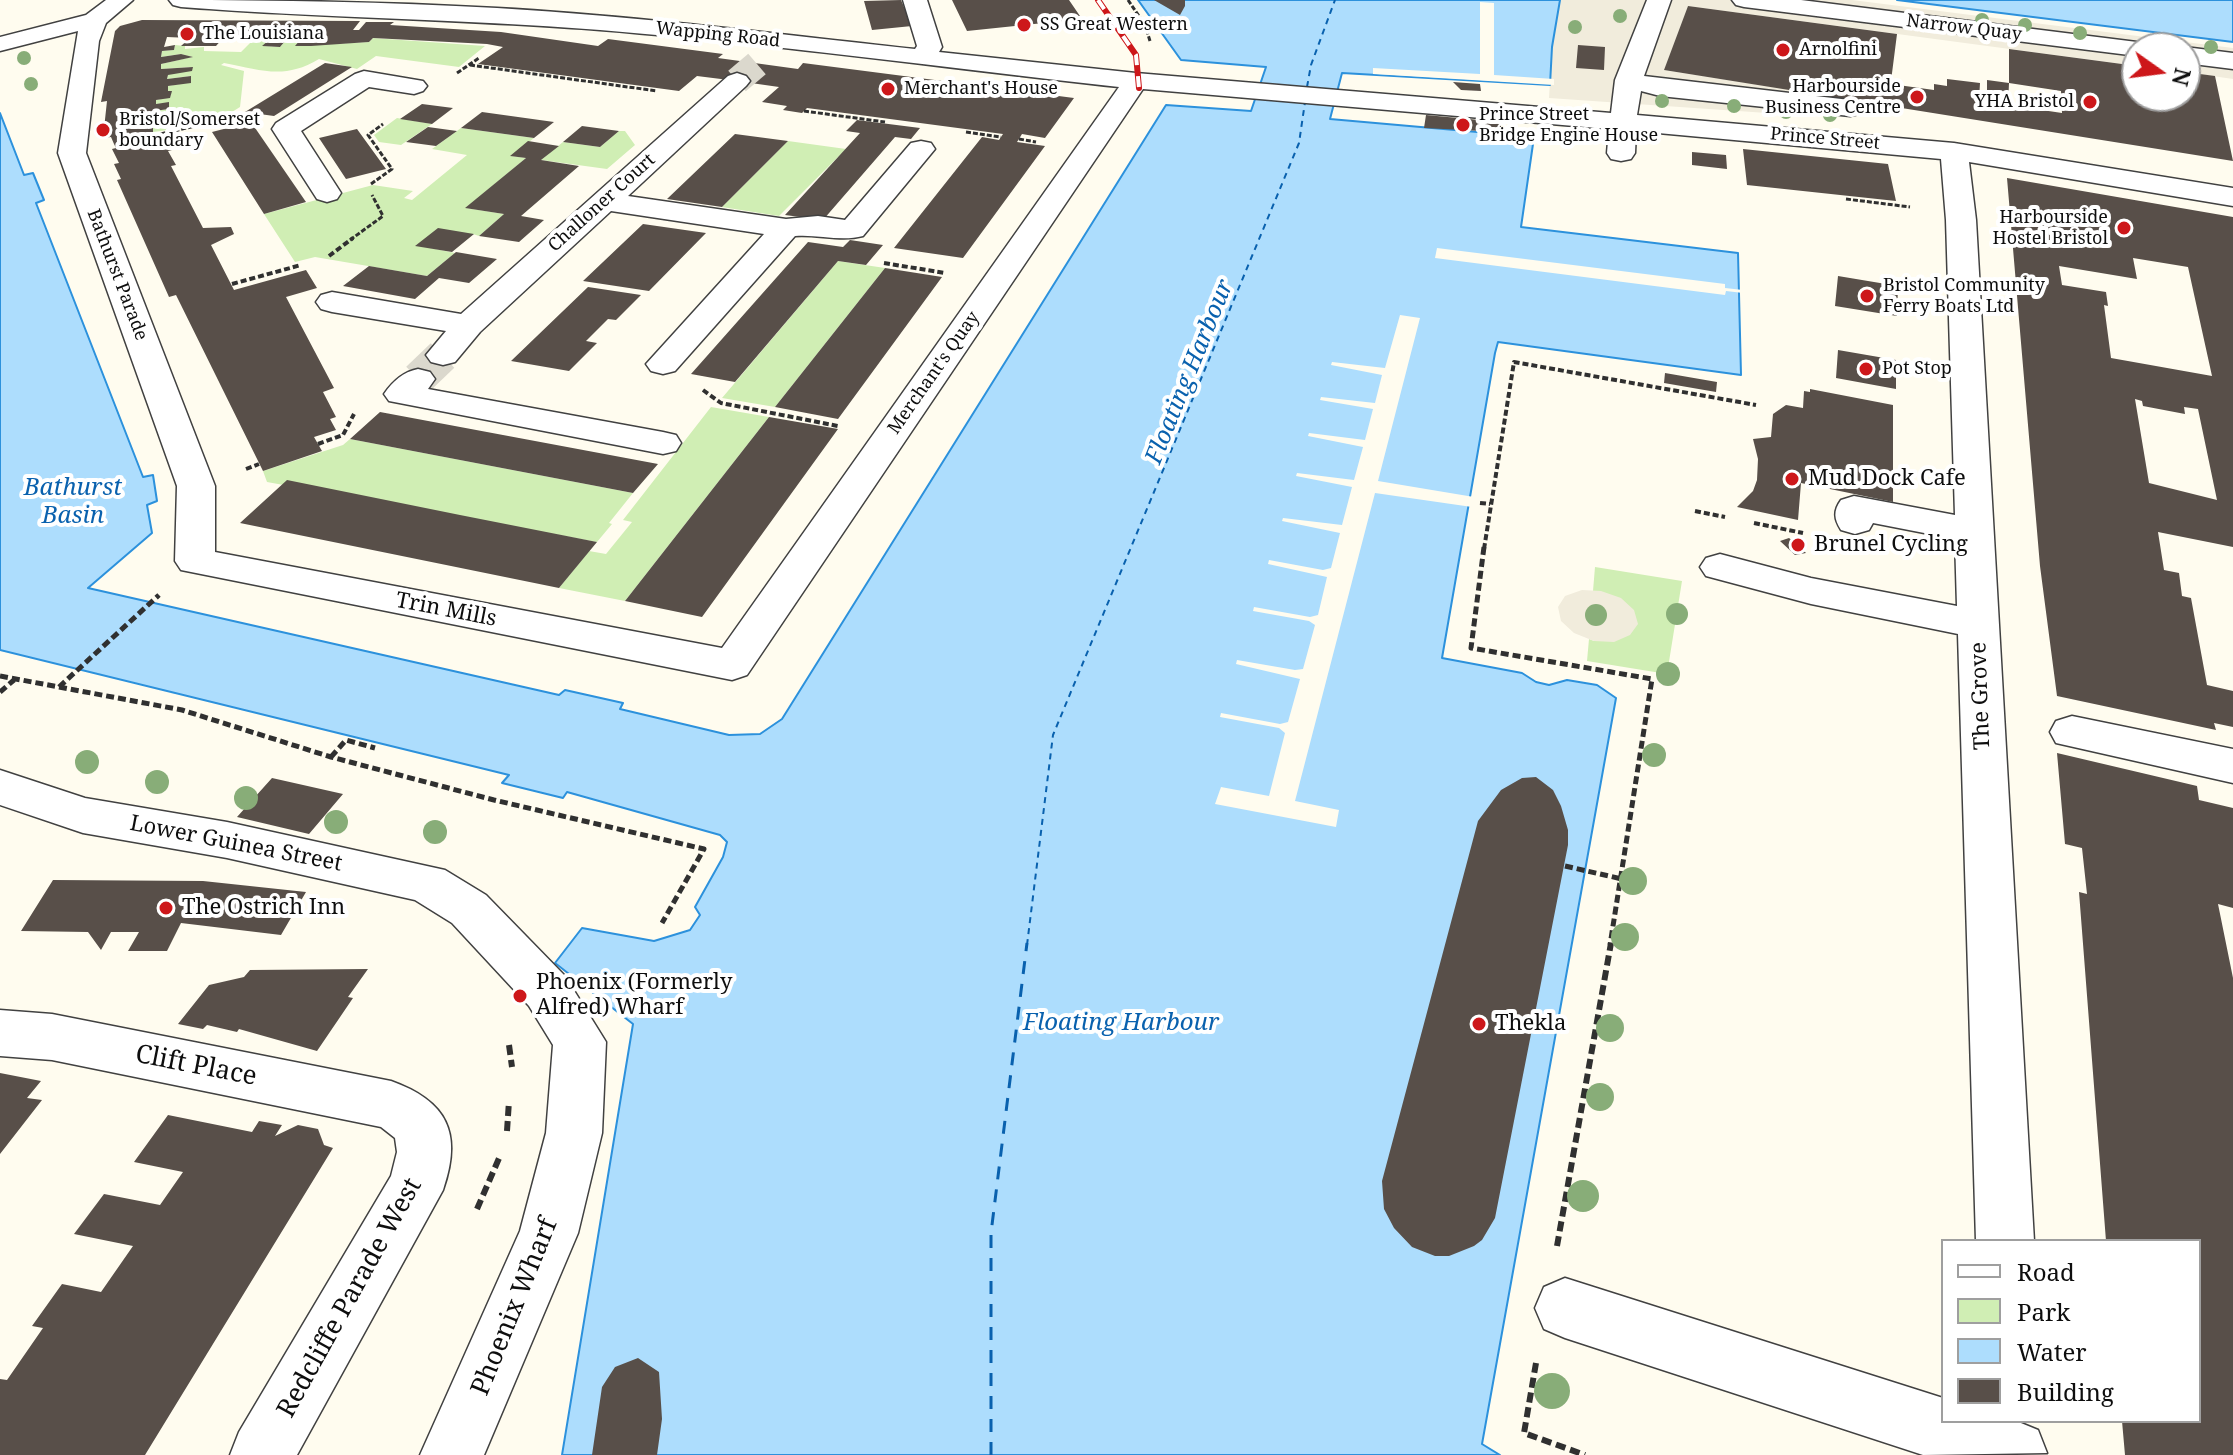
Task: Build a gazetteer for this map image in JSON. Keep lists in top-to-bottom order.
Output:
{
  "streets": {
    "street": [
      "Narrow Quay",
      "Wapping Road",
      "Prince Street",
      "Challoner Court",
      "Bathurst Parade",
      "Merchant's Quay",
      "Trin Mills",
      "The Grove",
      "Lower Guinea Street",
      "Clift Place",
      "Redcliffe Parade West",
      "Phoenix Wharf"
    ]
  },
  "crossings": [
    ["Wapping Road", "Prince Street"],
    ["Wapping Road", "Challoner Court"],
    ["Wapping Road", "Merchant's Quay"],
    ["Prince Street", "The Grove"],
    ["Bathurst Parade", "Trin Mills"],
    ["Merchant's Quay", "Trin Mills"],
    ["Lower Guinea Street", "Phoenix Wharf"],
    ["Clift Place", "Redcliffe Parade West"]
  ],
  "water": ["Floating Harbour", "Bathurst Basin"],
  "places": [
    "SS Great Western",
    "The Louisiana",
    "Arnolfini",
    "Merchant's House",
    "Harbourside Business Centre",
    "YHA Bristol",
    "Prince Street Bridge Engine House",
    "Bristol/Somerset boundary",
    "Harbourside Hostel Bristol",
    "Bristol Community Ferry Boats Ltd",
    "Pot Stop",
    "Mud Dock Cafe",
    "Brunel Cycling",
    "The Ostrich Inn",
    "Phoenix (Formerly Alfred) Wharf",
    "Thekla"
  ],
  "legend": [
    "Road",
    "Park",
    "Water",
    "Building"
  ],
  "north": "right"
}
